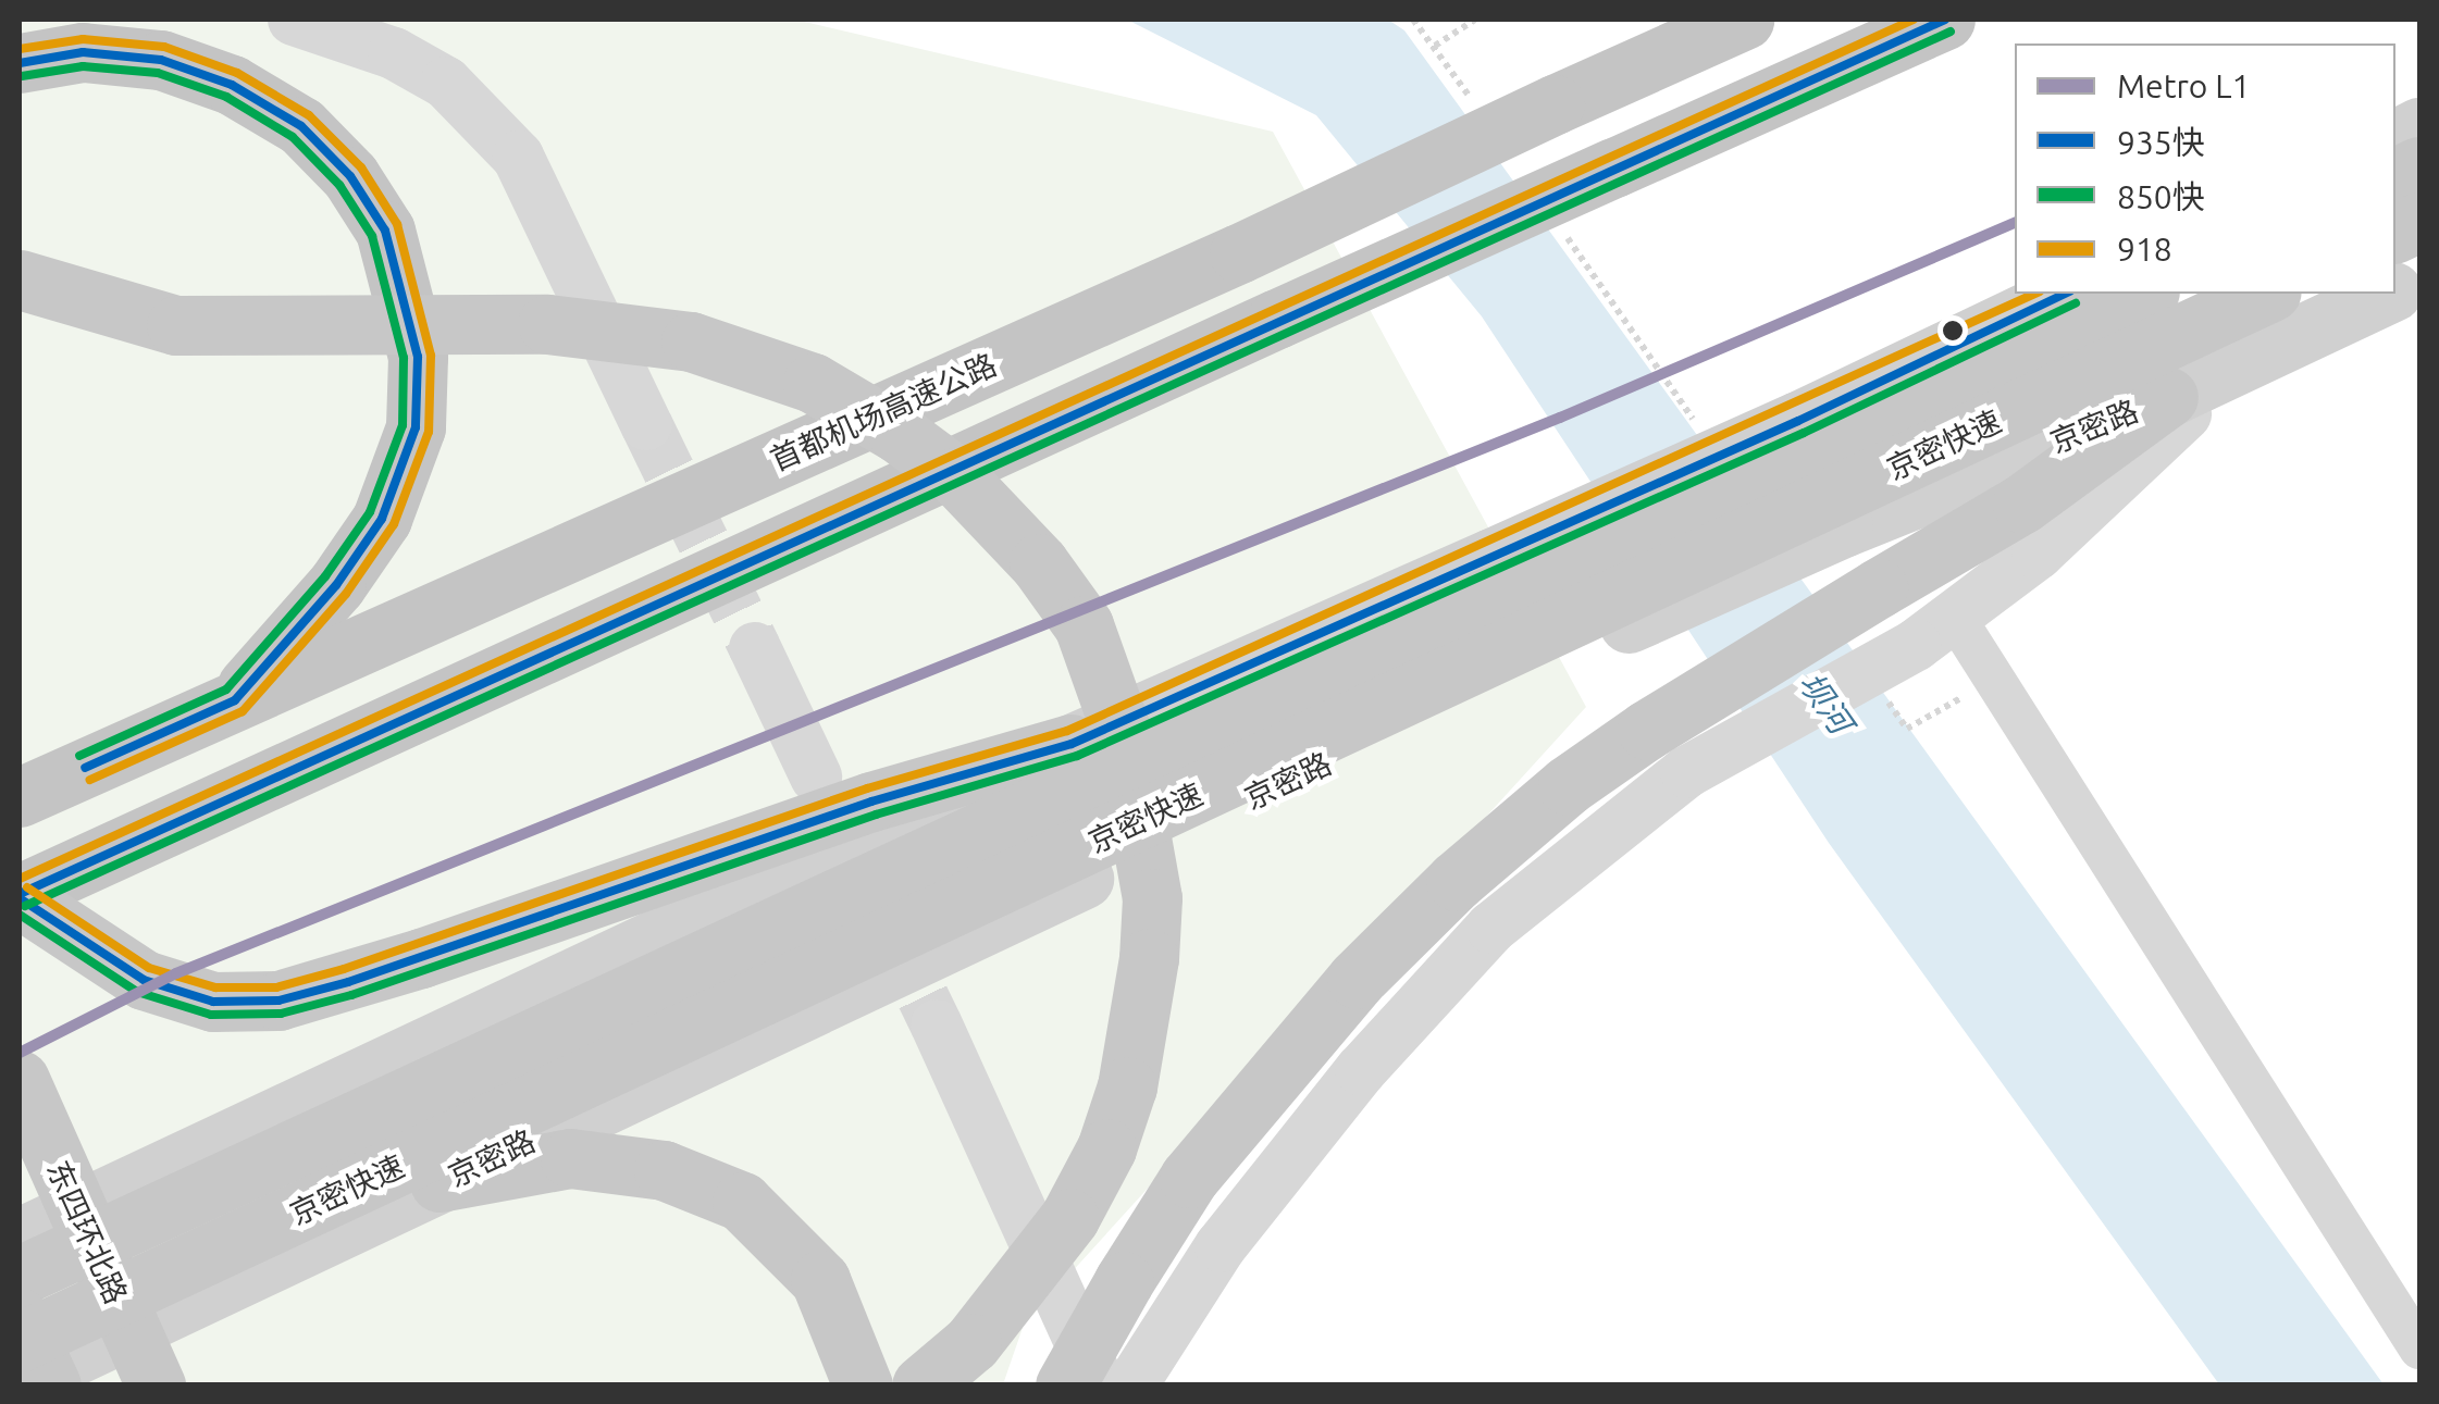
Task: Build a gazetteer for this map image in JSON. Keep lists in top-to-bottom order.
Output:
{
  "streets": {
    "highway": ["首都机场高速公路", "京密快速", "东四环北路"],
    "main road": ["京密路"]
  },
  "crossings": [
    ["京密路", "京密快速"]
  ],
  "water": ["坝河"],
  "lines": [
    "transit line 935快",
    "transit line 918",
    "transit line 850快",
    "metro line L1"
  ],
  "legend": [
    "Metro L1",
    "935快",
    "850快",
    "918"
  ]
}
